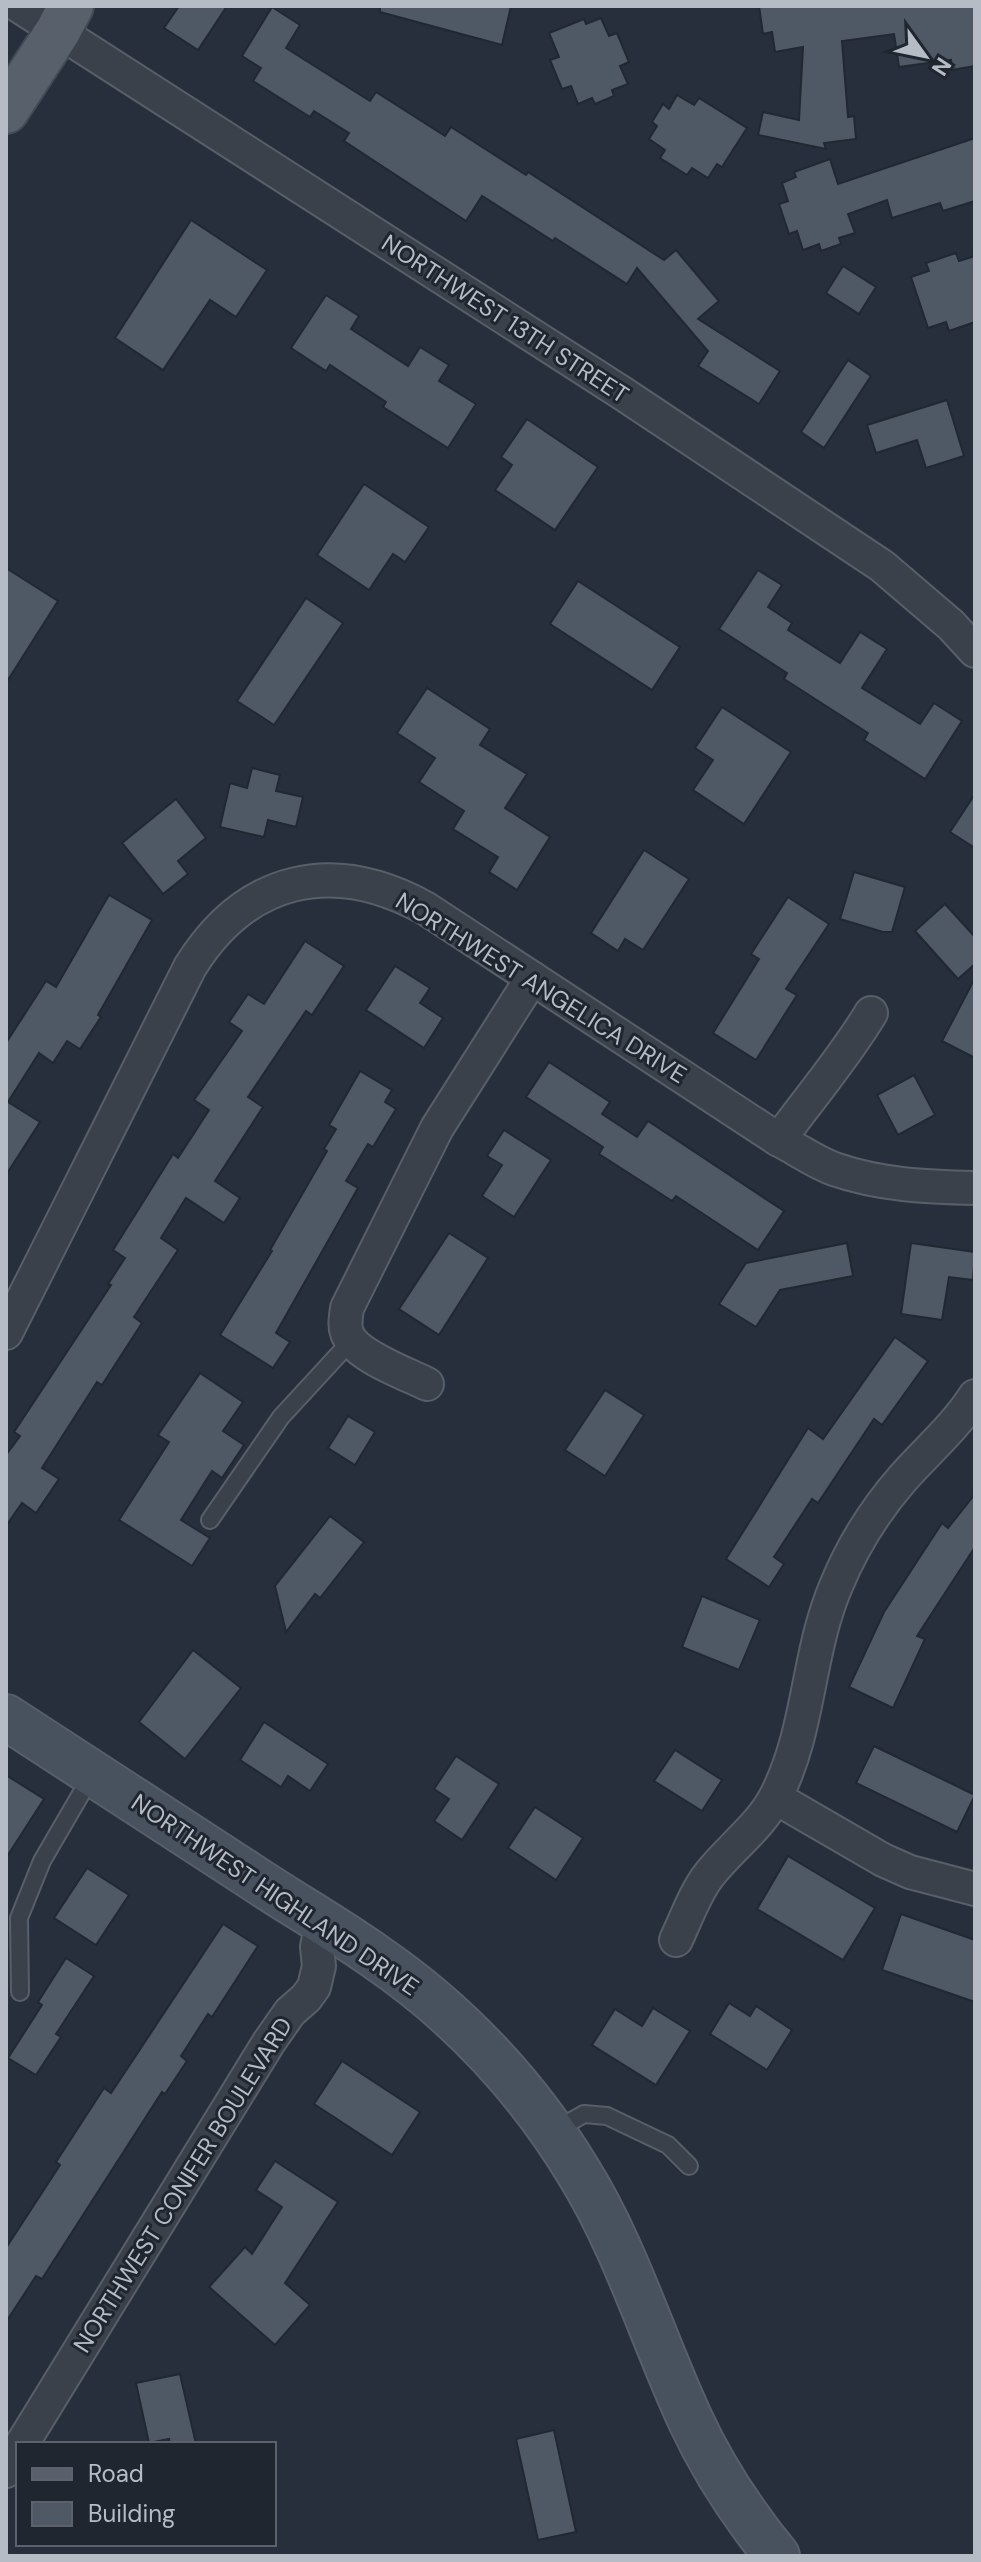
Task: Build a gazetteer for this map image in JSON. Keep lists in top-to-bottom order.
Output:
{
  "streets": {
    "main road": ["NORTHWEST HIGHLAND DRIVE"],
    "street": ["NORTHWEST 13TH STREET", "NORTHWEST ANGELICA DRIVE", "NORTHWEST CONIFER BOULEVARD"]
  },
  "crossings": [
    ["NORTHWEST HIGHLAND DRIVE", "NORTHWEST CONIFER BOULEVARD"]
  ],
  "legend": ["Road", "Building"],
  "north": "bottom right"
}
